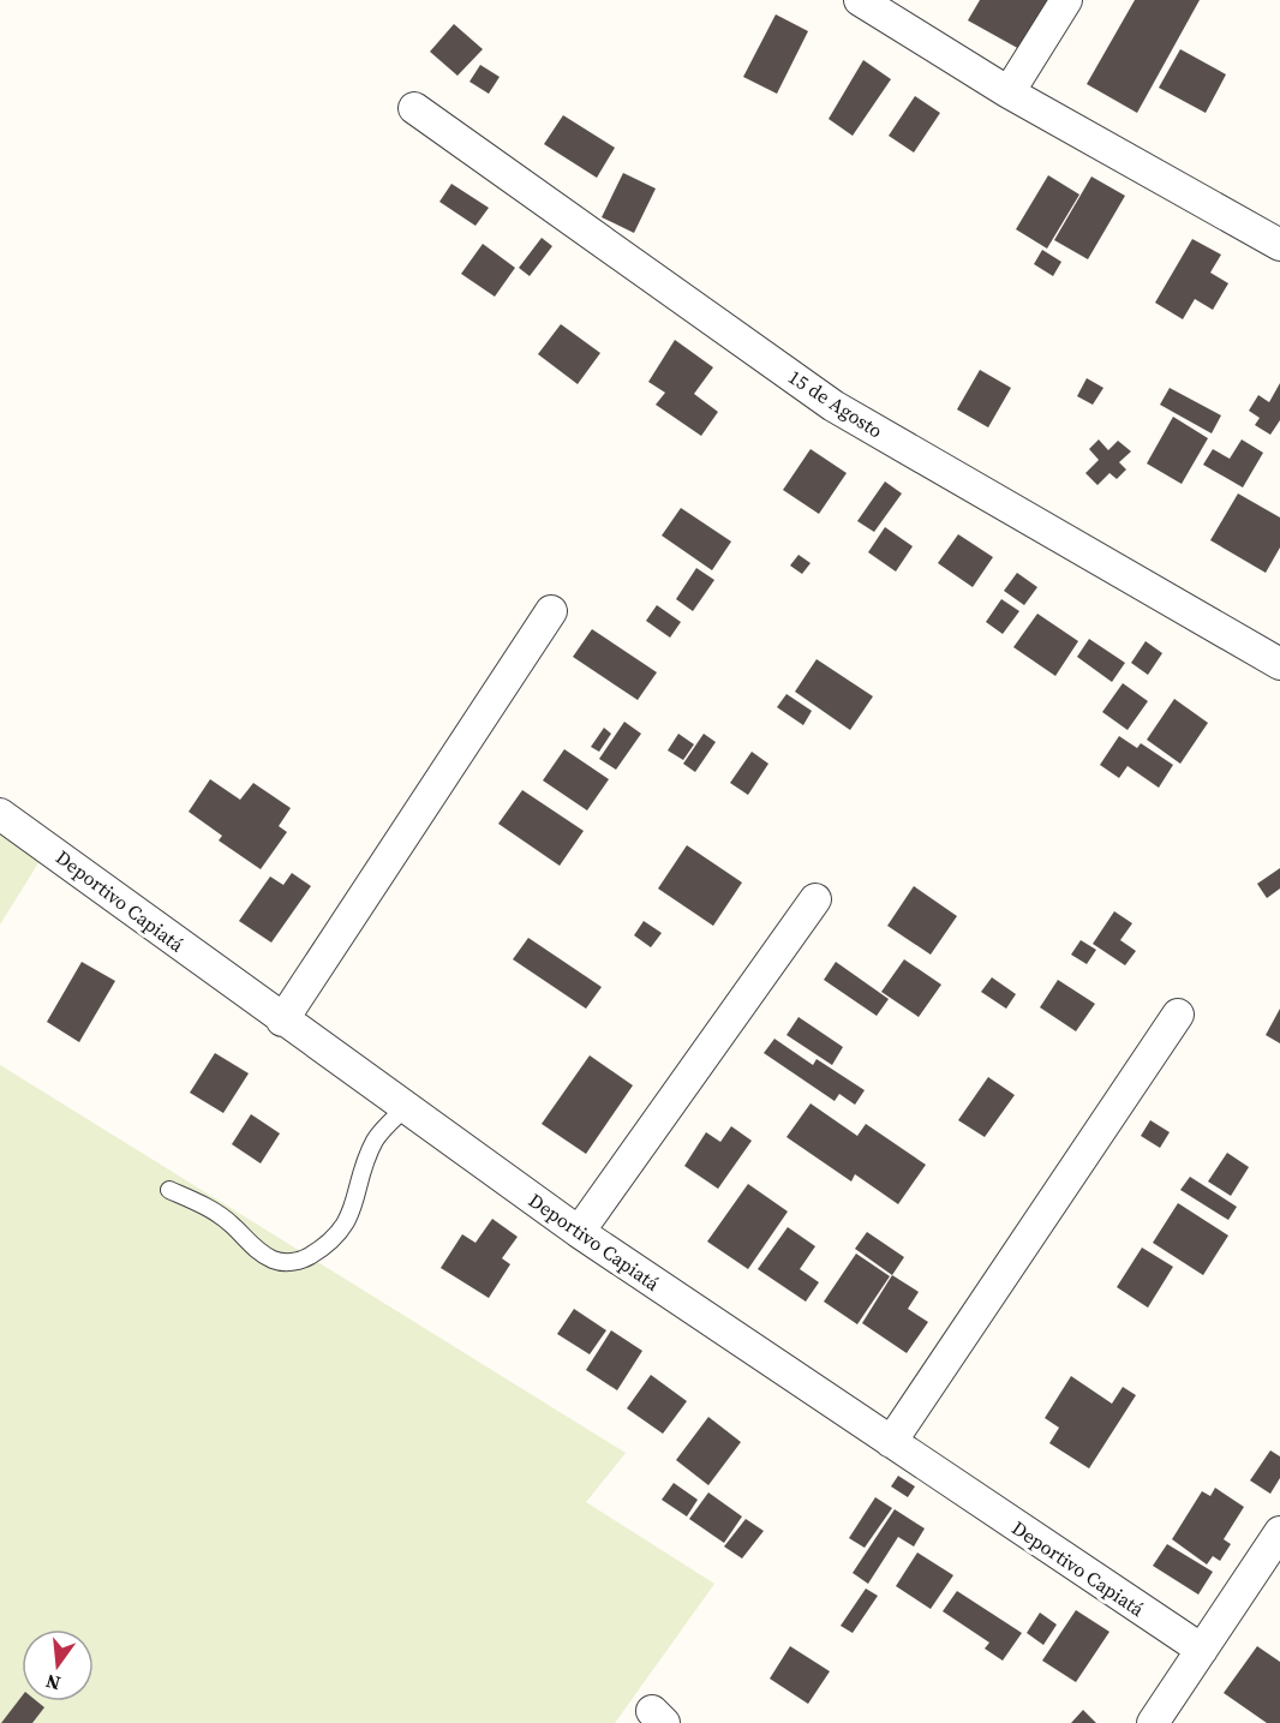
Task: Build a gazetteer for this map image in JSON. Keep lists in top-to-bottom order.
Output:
{
  "streets": {
    "street": ["15 de Agosto", "Deportivo Capiatá"]
  },
  "north": "bottom"
}
